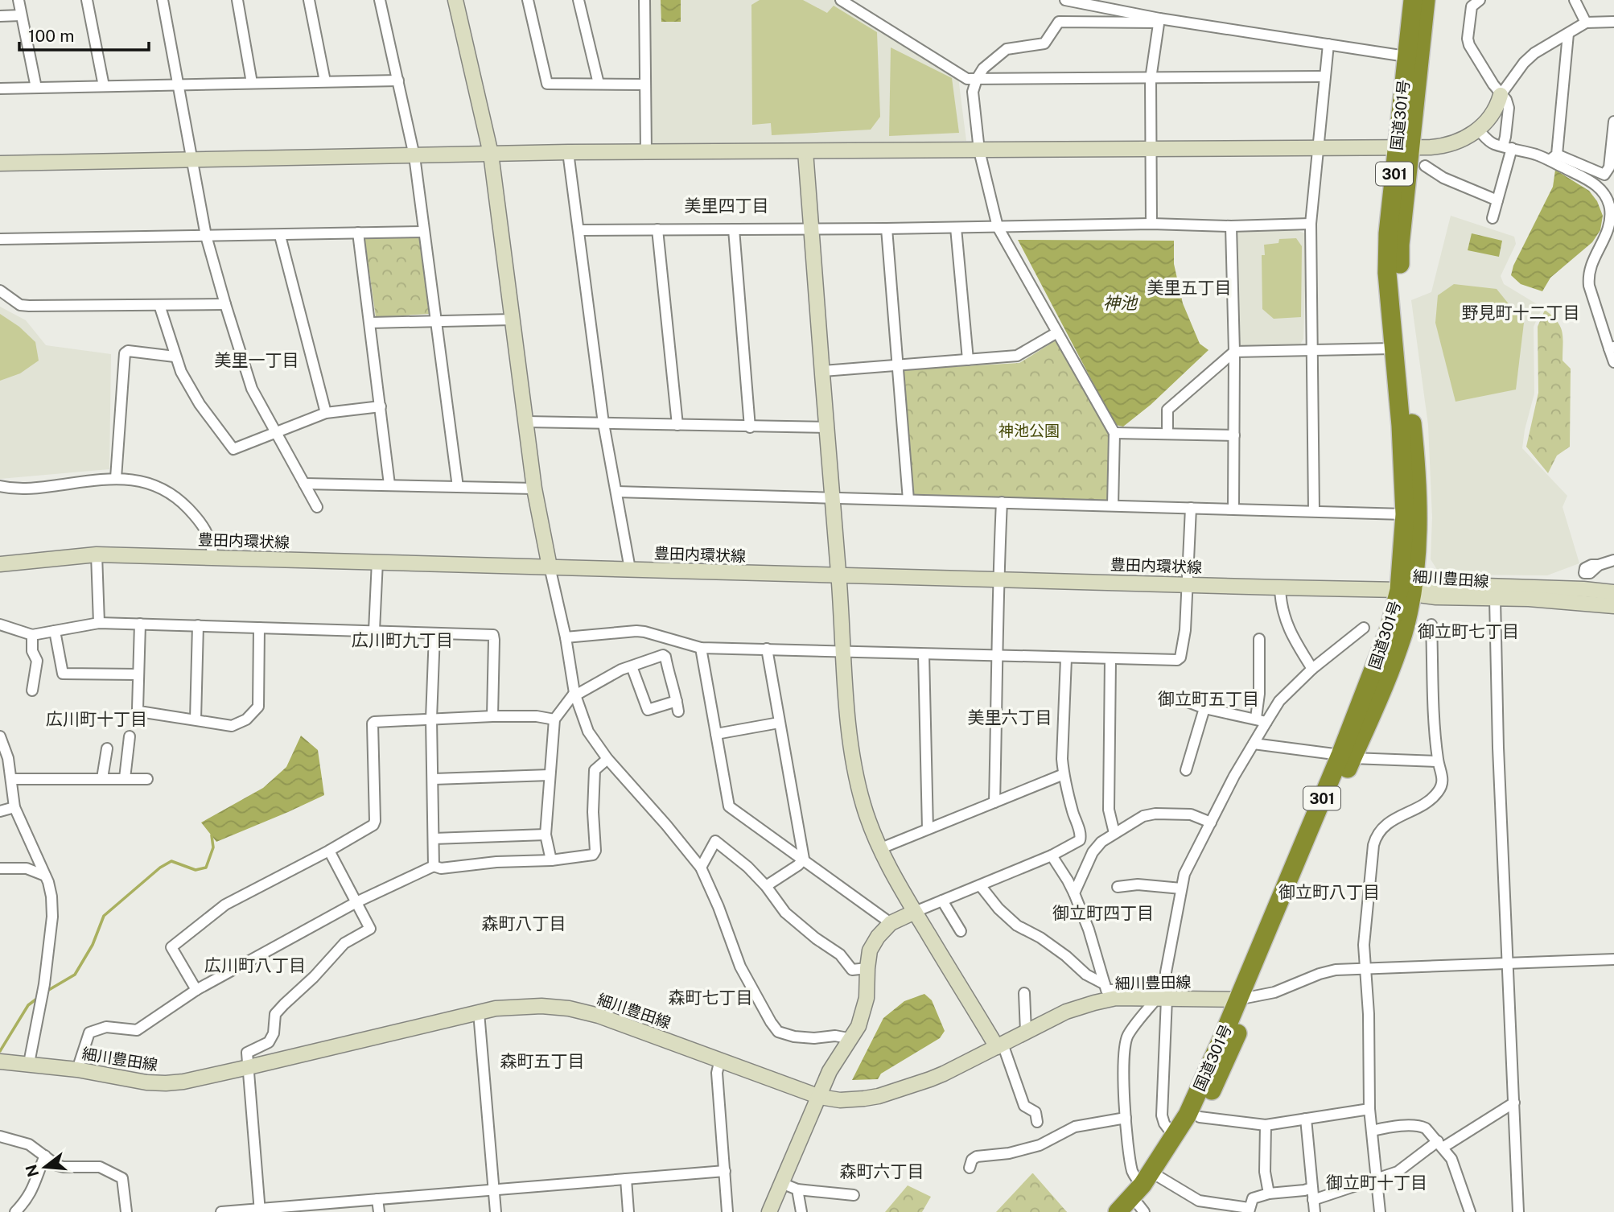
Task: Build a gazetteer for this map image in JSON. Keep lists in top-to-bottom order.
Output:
{
  "streets": {
    "highway": ["国道301号", "301"],
    "street": ["豊田内環状線", "細川豊田線"]
  },
  "crossings": [
    ["国道301号", "豊田内環状線"],
    ["国道301号", "細川豊田線"],
    ["豊田内環状線", "細川豊田線"]
  ],
  "districts": [
    "美里四丁目",
    "美里五丁目",
    "野見町十二丁目",
    "美里一丁目",
    "御立町七丁目",
    "広川町九丁目",
    "御立町五丁目",
    "美里六丁目",
    "広川町十丁目",
    "御立町八丁目",
    "御立町四丁目",
    "森町八丁目",
    "広川町八丁目",
    "森町七丁目",
    "森町五丁目",
    "森町六丁目",
    "御立町十丁目"
  ],
  "water": ["神池"],
  "parks": ["神池公園"],
  "scale_bar": "100 m",
  "north": "left"
}
